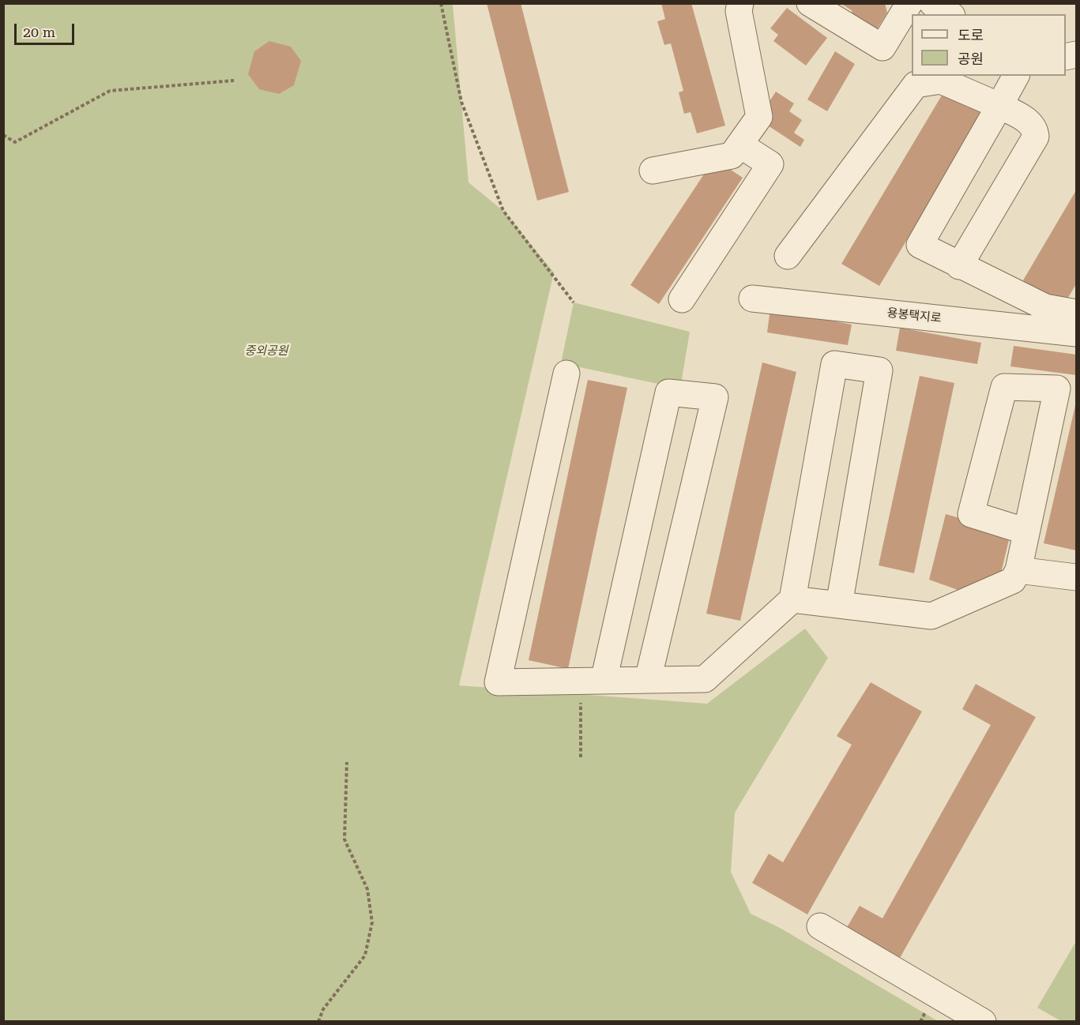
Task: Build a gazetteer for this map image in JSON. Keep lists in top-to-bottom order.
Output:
{
  "streets": {
    "street": ["용봉택지로"]
  },
  "parks": ["중외공원"],
  "legend": ["도로", "공원"],
  "scale_bar": "20 m"
}
